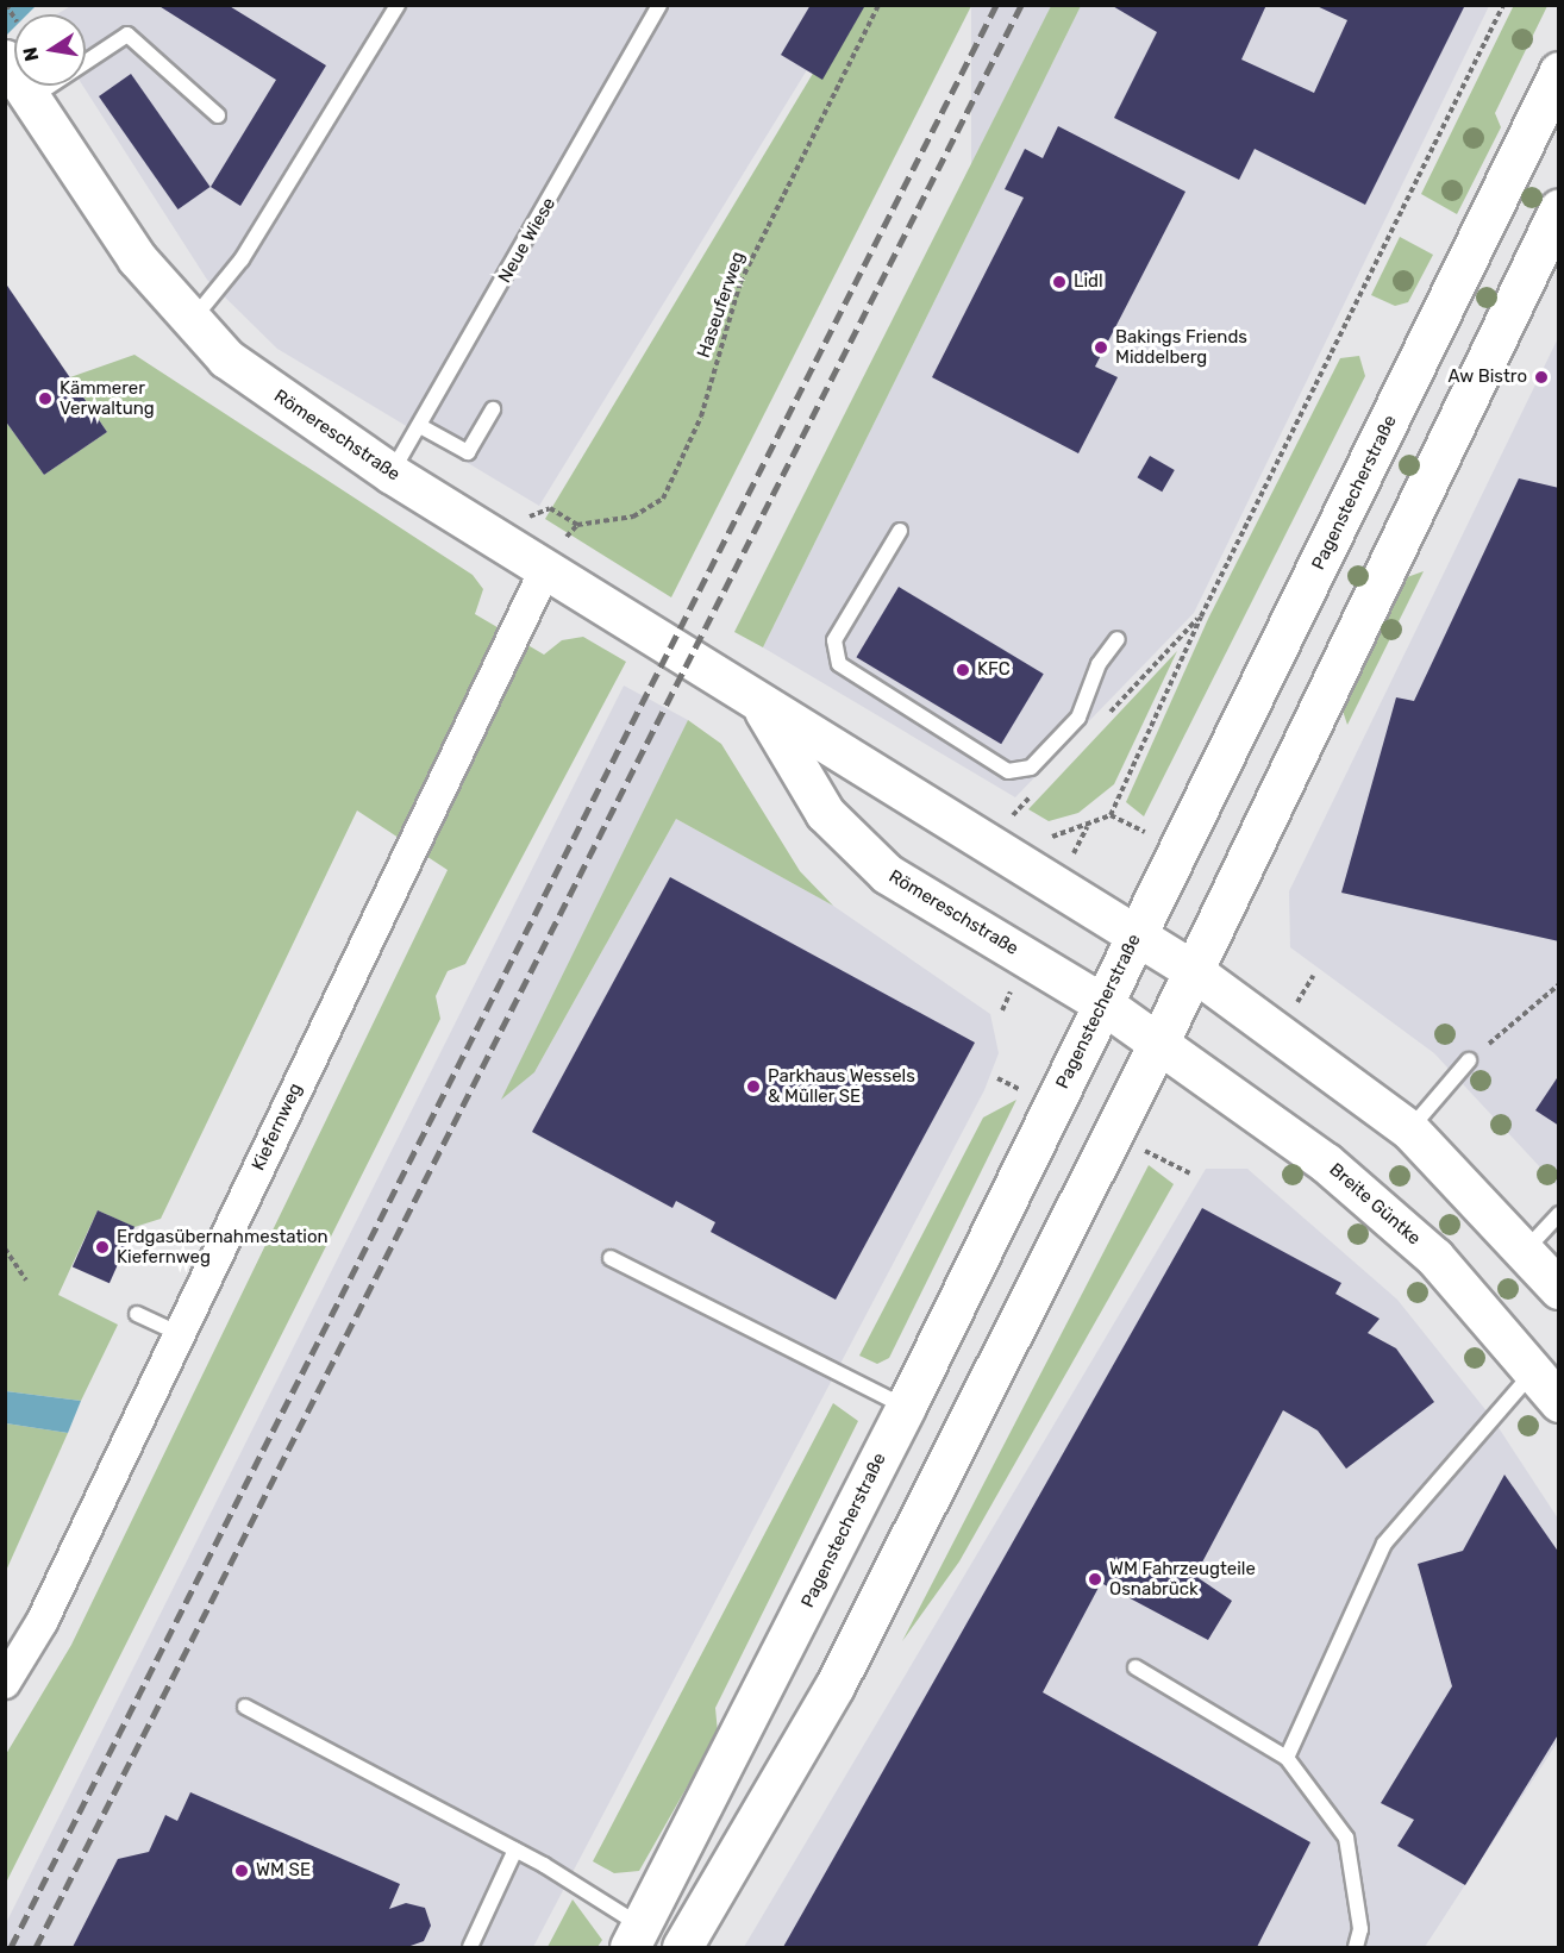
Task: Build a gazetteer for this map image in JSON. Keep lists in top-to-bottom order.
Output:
{
  "streets": {
    "main road": ["Römereschstraße", "Pagenstecherstraße", "Breite Güntke"],
    "street": ["Kiefernweg"],
    "lane": ["Neue Wiese"],
    "path": ["Haseuferweg"]
  },
  "crossings": [
    ["Neue Wiese", "Römereschstraße"],
    ["Römereschstraße", "Pagenstecherstraße"],
    ["Römereschstraße", "Kiefernweg"],
    ["Römereschstraße", "Breite Güntke"]
  ],
  "places": [
    "Lidl",
    "Bakings Friends Middelberg",
    "Aw Bistro",
    "Kämmerer Verwaltung",
    "KFC",
    "Parkhaus Wessels & Müller SE",
    "Erdgasübernahmestation Kiefernweg",
    "WM Fahrzeugteile Osnabrück",
    "WM SE"
  ],
  "north": "left"
}
